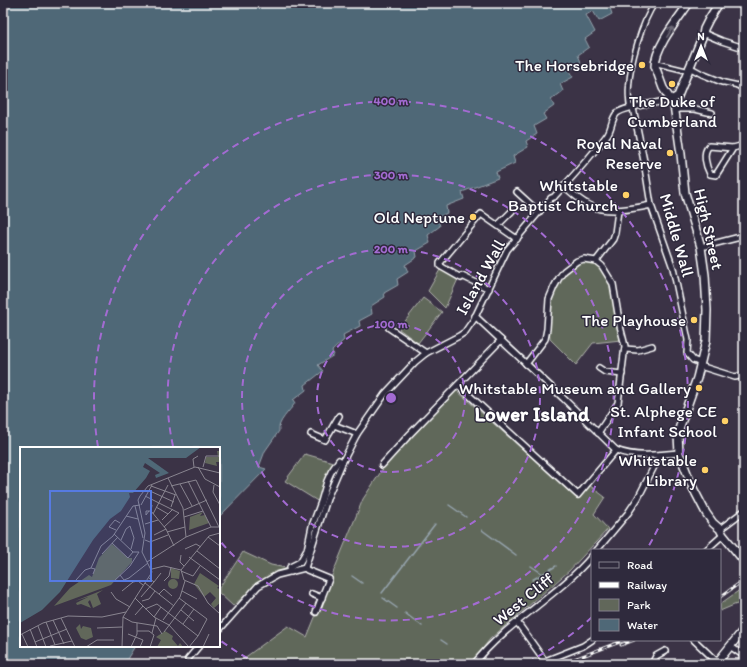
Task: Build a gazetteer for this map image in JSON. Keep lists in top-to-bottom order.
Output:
{
  "streets": {
    "main road": ["High Street"],
    "street": ["Middle Wall", "Island Wall", "West Cliff"]
  },
  "crossings": [
    ["High Street", "Middle Wall"],
    ["Middle Wall", "Island Wall"]
  ],
  "districts": ["Lower Island"],
  "places": [
    "The Horsebridge",
    "The Duke of Cumberland",
    "Royal Naval Reserve",
    "Whitstable Baptist Church",
    "Old Neptune",
    "The Playhouse",
    "Whitstable Museum and Gallery",
    "St. Alphege CE Infant School",
    "Whitstable Library"
  ],
  "legend": [
    "Road",
    "Railway",
    "Park",
    "Water"
  ],
  "north": "top",
  "rings": [
    "400 m",
    "300 m",
    "200 m",
    "100 m"
  ]
}
